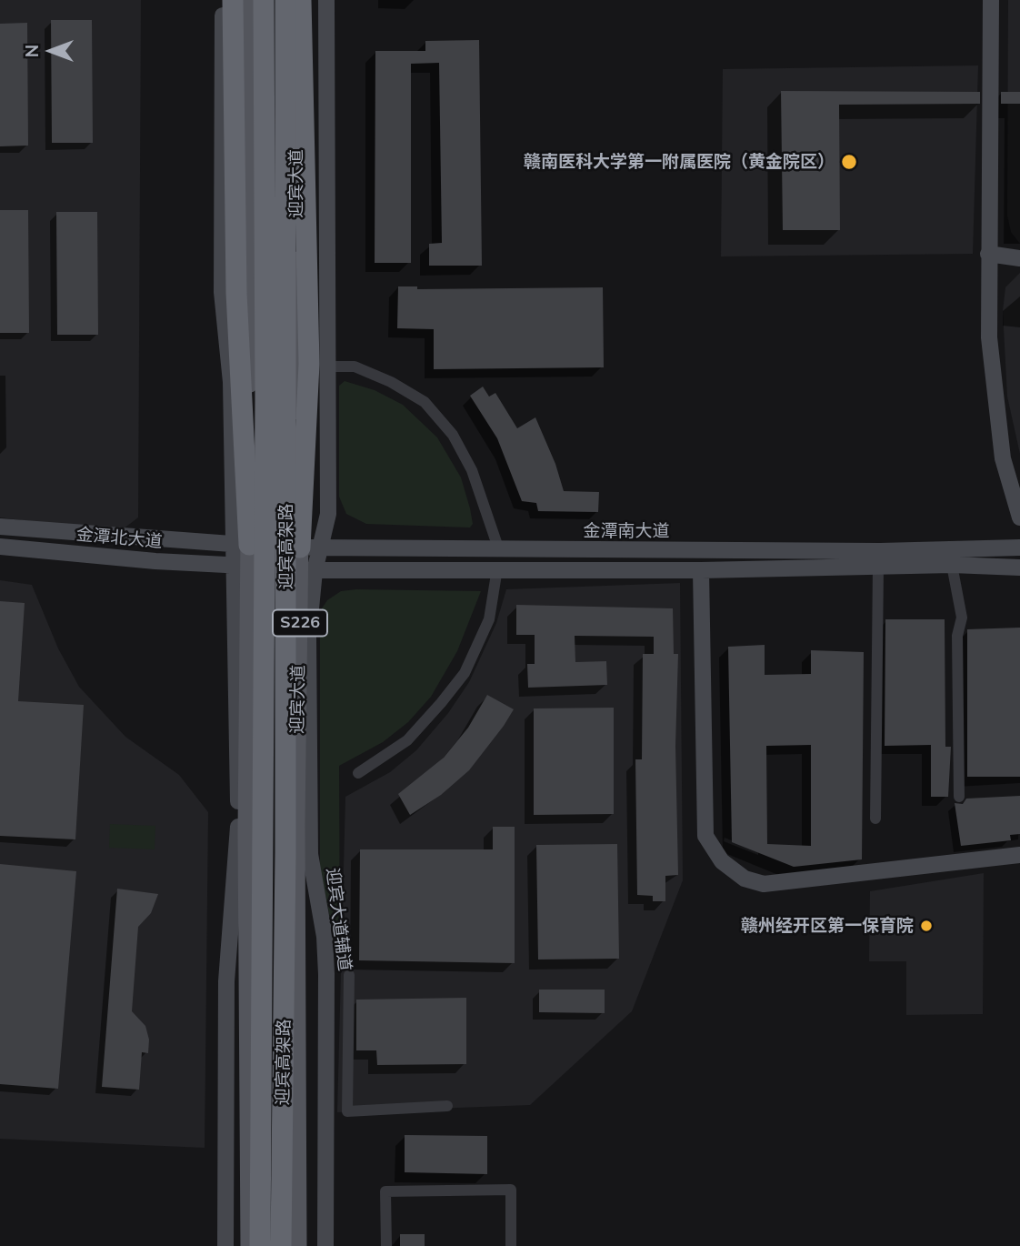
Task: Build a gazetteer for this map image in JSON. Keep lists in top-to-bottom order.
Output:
{
  "streets": {
    "highway": ["迎宾高架路"],
    "main road": ["迎宾大道", "S226"],
    "street": ["金潭南大道", "金潭北大道", "迎宾大道辅道"]
  },
  "crossings": [
    ["迎宾大道", "金潭南大道"],
    ["迎宾大道", "迎宾大道辅道"],
    ["金潭南大道", "金潭北大道"],
    ["金潭南大道", "S226"],
    ["金潭北大道", "S226"]
  ],
  "places": ["赣南医科大学第一附属医院（黄金院区）", "赣州经开区第一保育院"],
  "north": "left"
}
